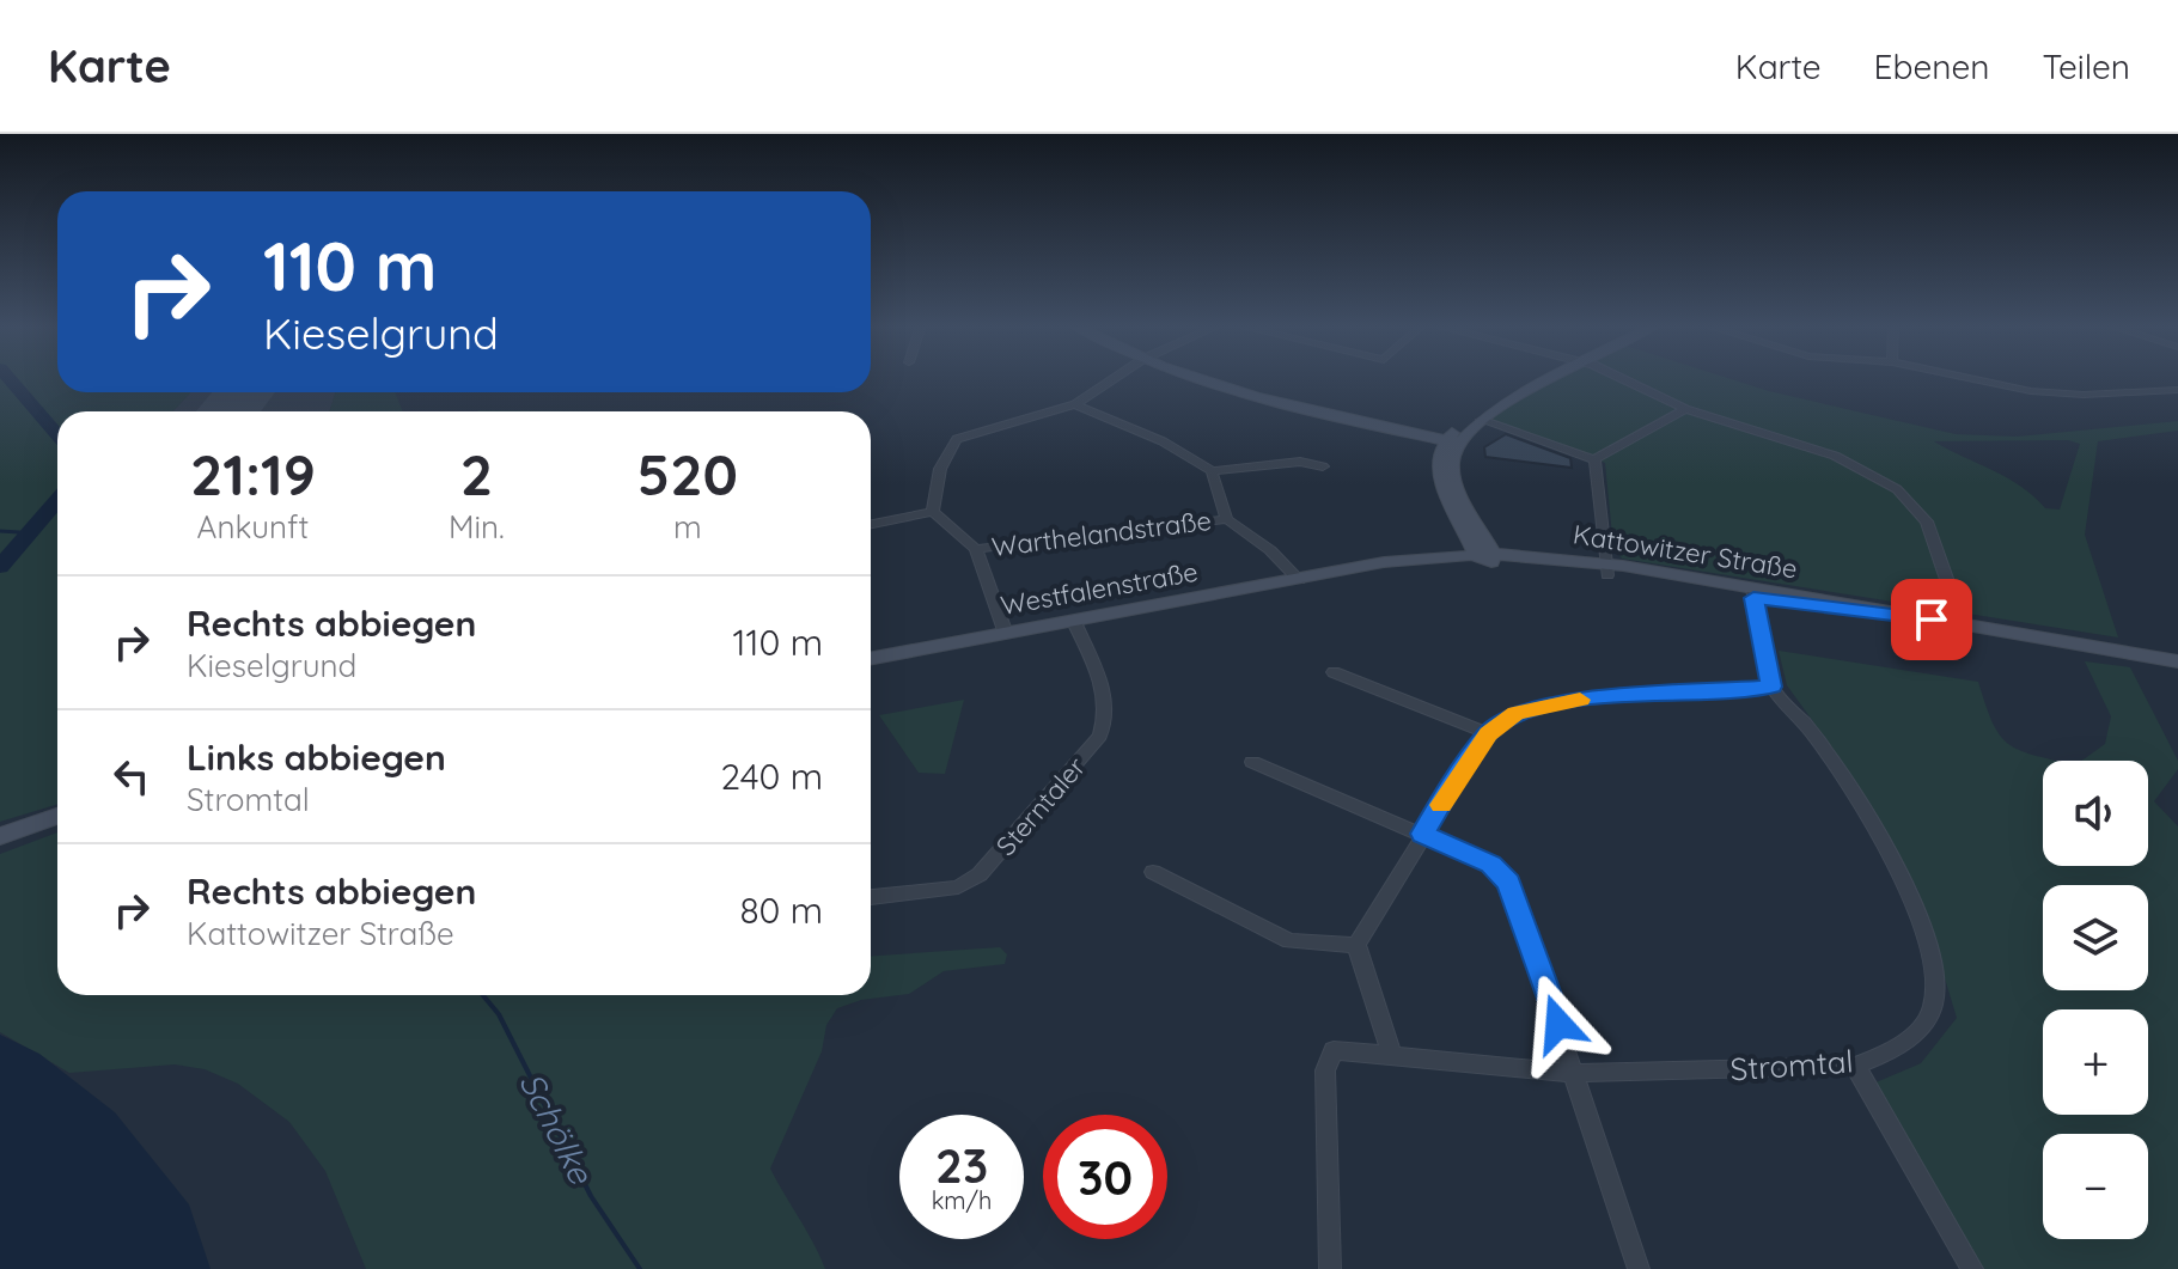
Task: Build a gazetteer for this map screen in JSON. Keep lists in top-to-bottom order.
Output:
{
  "streets": {
    "street": [
      "Warthelandstraße",
      "Kattowitzer Straße",
      "Westfalenstraße",
      "Sterntaler",
      "Stromtal"
    ]
  },
  "crossings": [
    ["Kattowitzer Straße", "Westfalenstraße"],
    ["Westfalenstraße", "Sterntaler"]
  ],
  "water": ["Schölke"],
  "page": {
    "header": "Karte",
    "nav": ["Karte", "Ebenen", "Teilen"],
    "turn": ["110 m", "Kieselgrund"],
    "eta": [
      "21:19",
      "Ankunft",
      "2",
      "Min.",
      "520",
      "m"
    ],
    "list": [
      {
        "name": "Rechts abbiegen",
        "note": "Kieselgrund",
        "value": "110 m"
      },
      {
        "name": "Links abbiegen",
        "note": "Stromtal",
        "value": "240 m"
      },
      {
        "name": "Rechts abbiegen",
        "note": "Kattowitzer Straße",
        "value": "80 m"
      }
    ],
    "map_buttons": ["+", "−"],
    "speed": "23 km/h",
    "limit": "30"
  }
}
